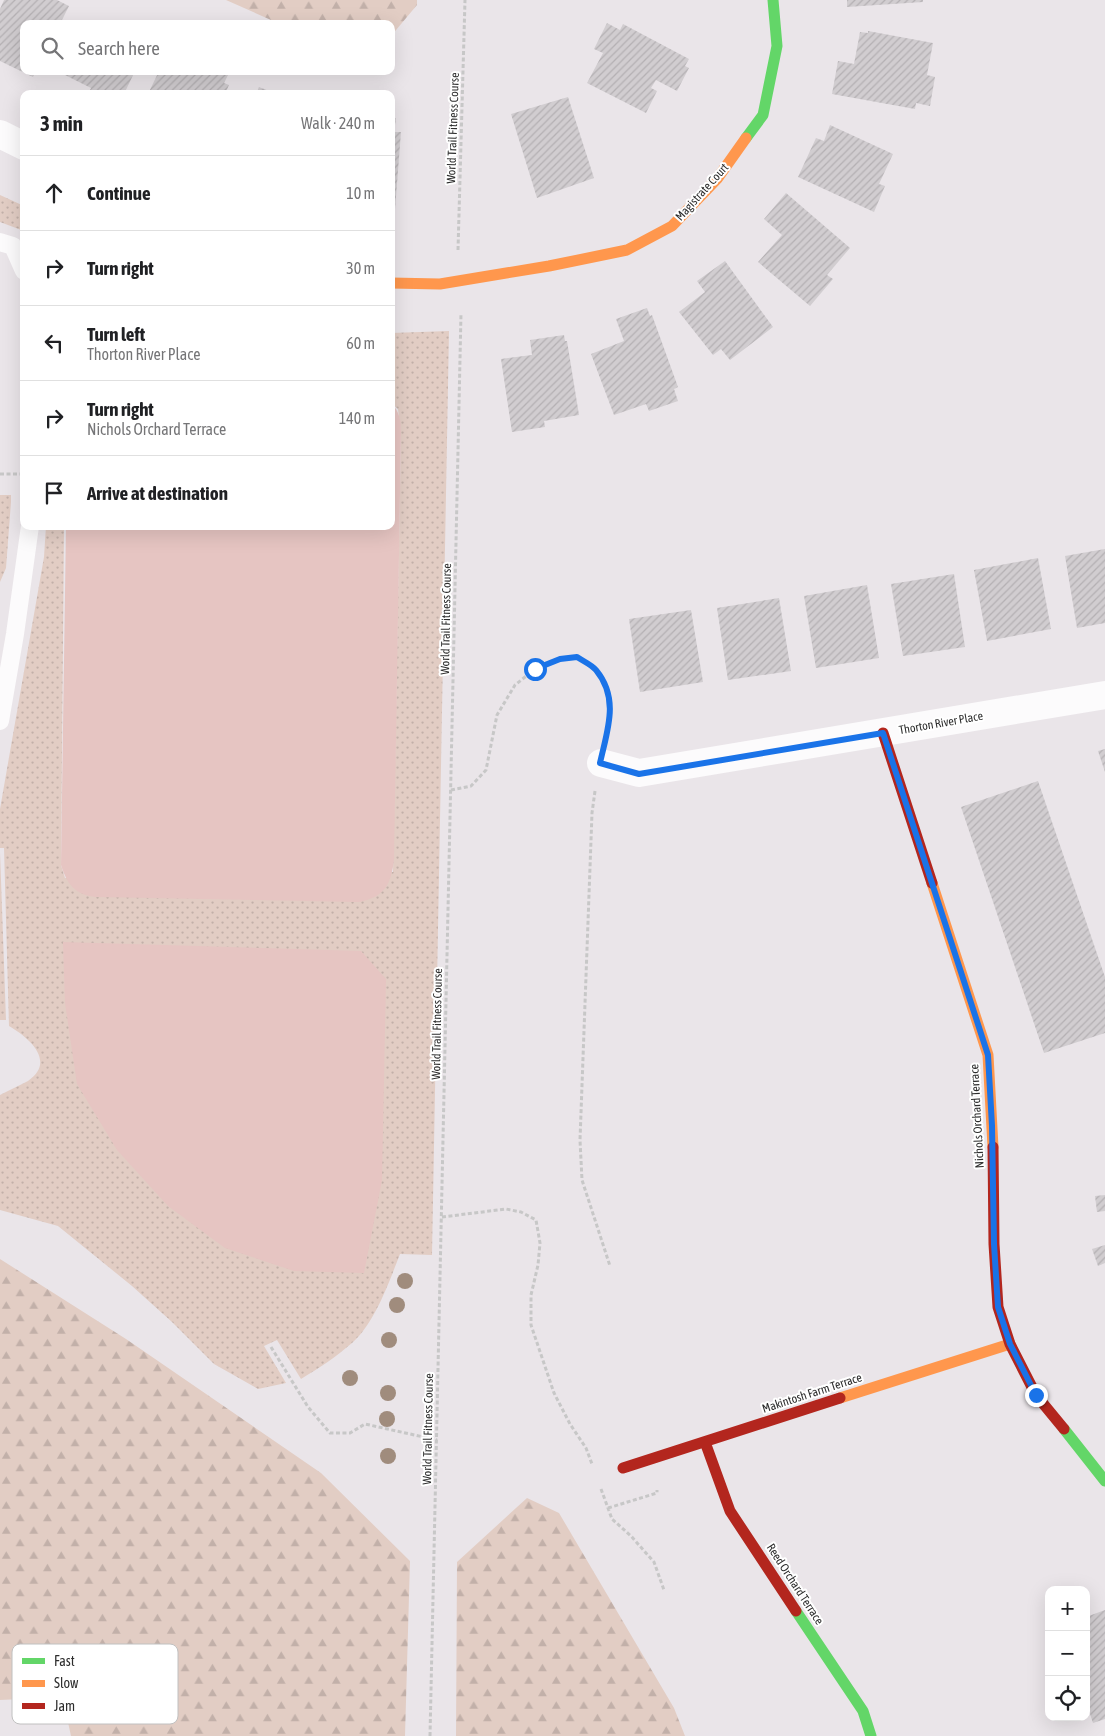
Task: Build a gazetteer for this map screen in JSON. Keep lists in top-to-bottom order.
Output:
{
  "streets": {
    "street": [
      "Magistrate Court",
      "Thorton River Place",
      "Nichols Orchard Terrace",
      "Makintosh Farm Terrace",
      "Reed Orchard Terrace"
    ],
    "path": ["World Trail Fitness Course"]
  },
  "crossings": [
    ["Thorton River Place", "Nichols Orchard Terrace"],
    ["Nichols Orchard Terrace", "Makintosh Farm Terrace"],
    ["Makintosh Farm Terrace", "Reed Orchard Terrace"]
  ],
  "legend": ["Fast", "Slow", "Jam"],
  "page": {
    "search": "Search here",
    "heading": ["3 min", "Walk · 240 m"],
    "list": [
      ["Continue", "10 m"],
      ["Turn right", "30 m"],
      ["Turn left", "Thorton River Place", "60 m"],
      ["Turn right", "Nichols Orchard Terrace", "140 m"],
      "Arrive at destination"
    ],
    "map_buttons": ["+", "−"]
  }
}
